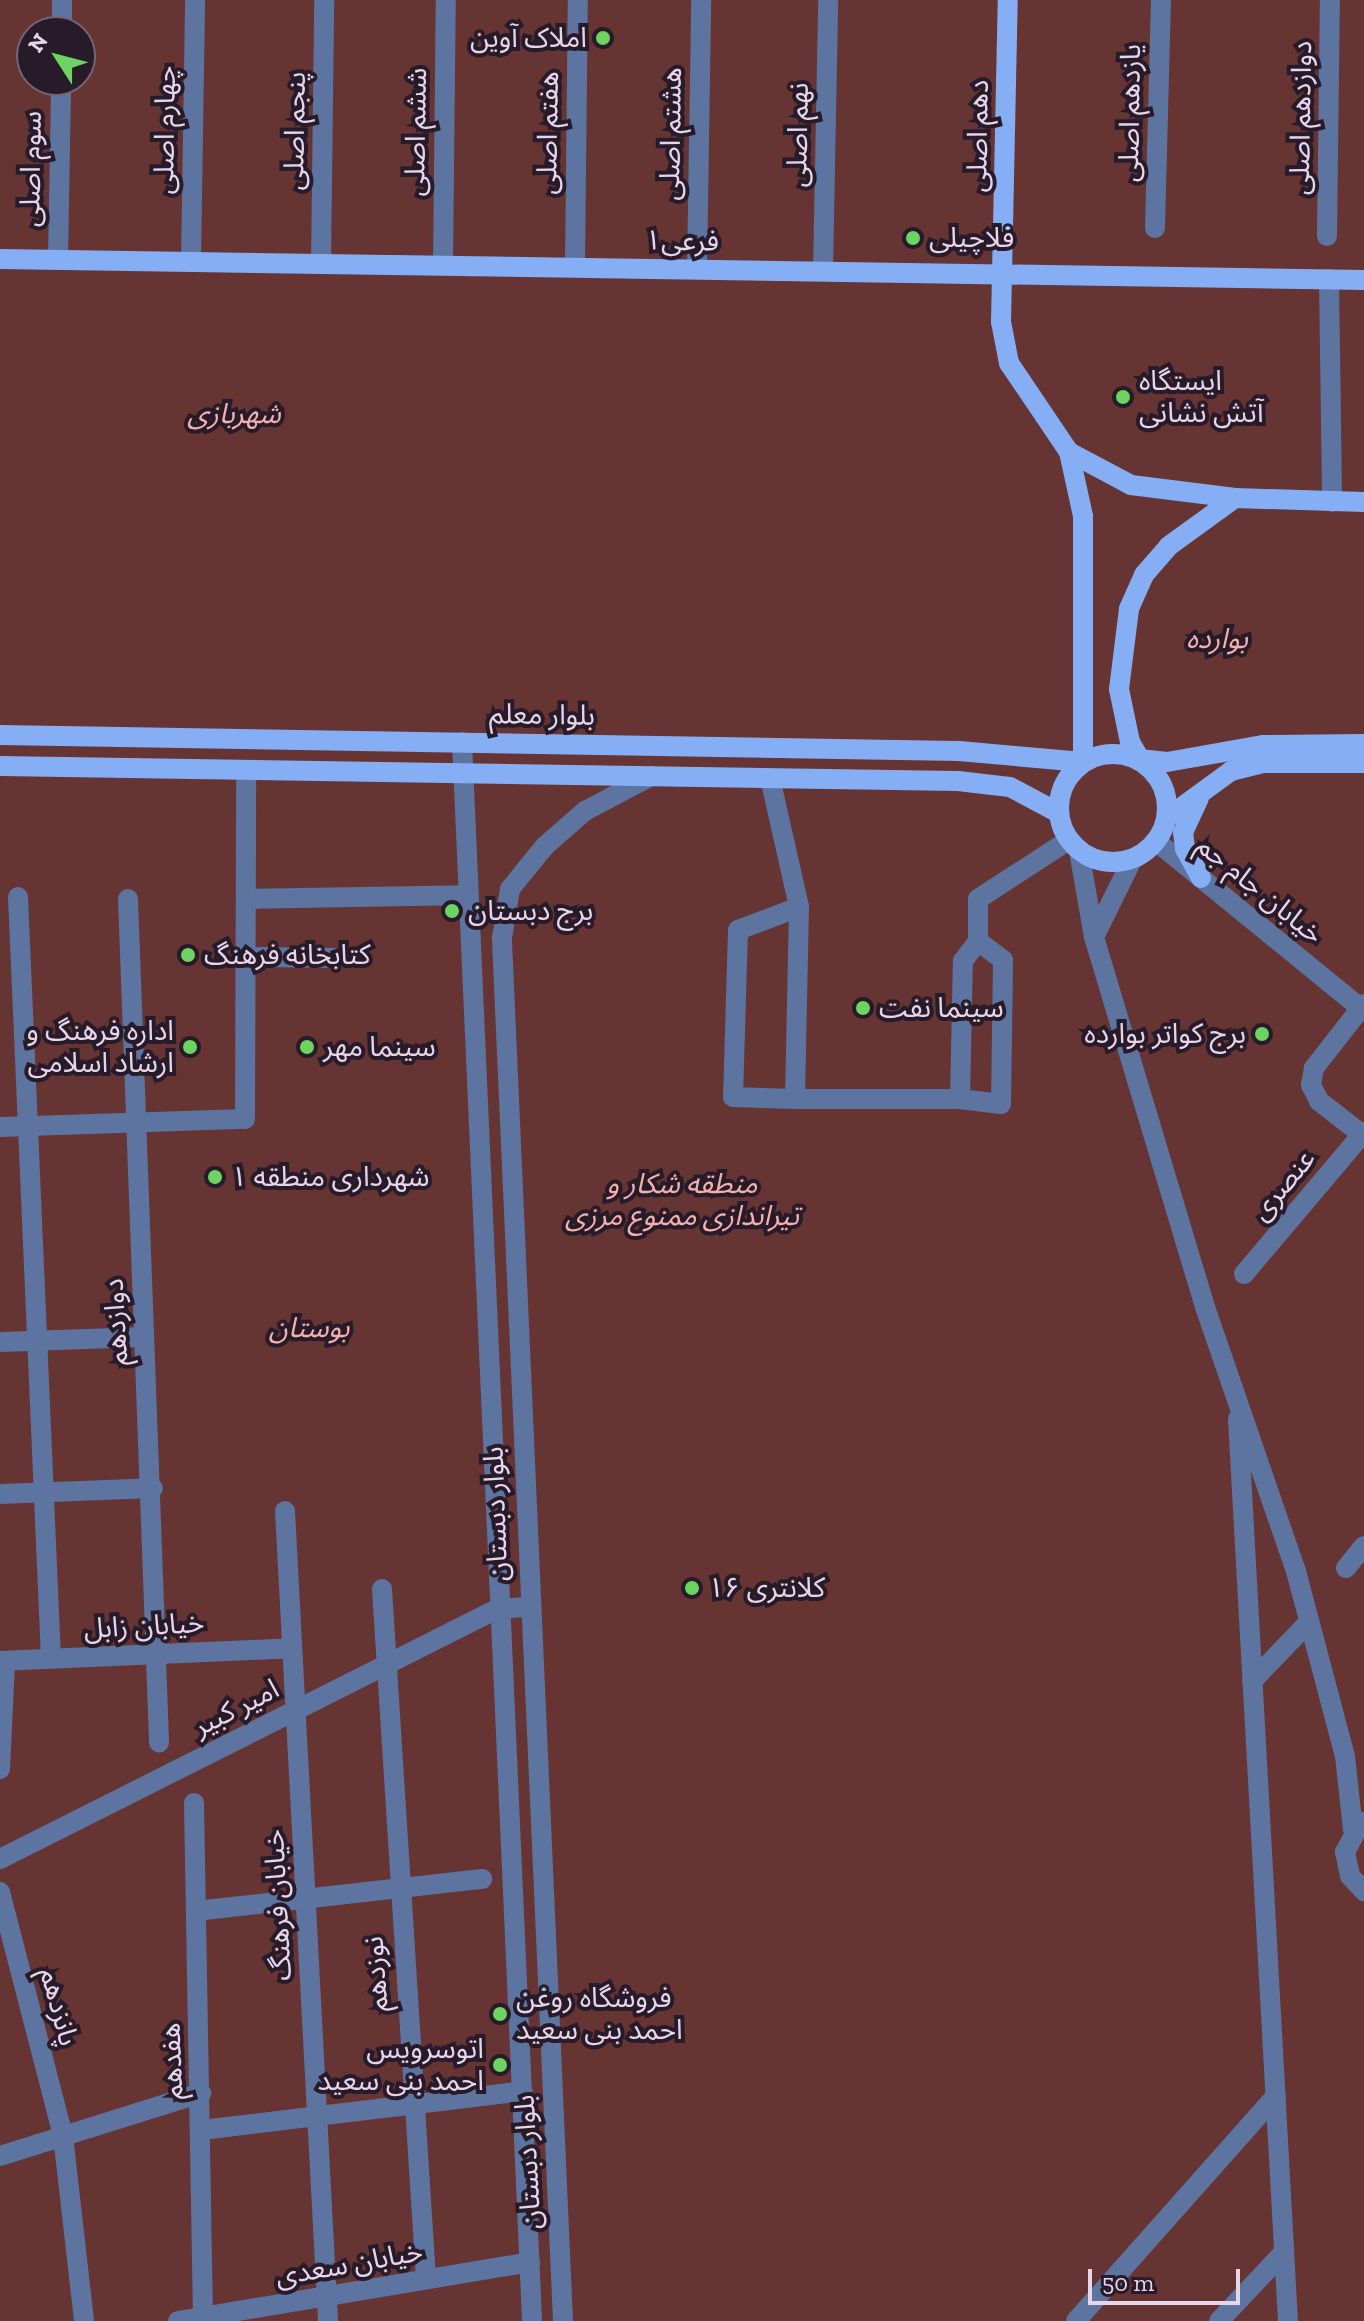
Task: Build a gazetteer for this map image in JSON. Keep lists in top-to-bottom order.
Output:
{
  "streets": {
    "main road": ["دهم اصلی", "فرعی۱", "بلوار معلم"],
    "street": [
      "یازدهم اصلی",
      "دوازدهم اصلی",
      "چهارم اصلی",
      "پنجم اصلی",
      "ششم اصلی",
      "هفتم اصلی",
      "هشتم اصلی",
      "نهم اصلی",
      "سوم اصلی",
      "خیابان جام جم",
      "عنصری",
      "دوازدهم",
      "بلوار دبستان",
      "خیابان زابل",
      "امیر کبیر",
      "خیابان فرهنگ",
      "نوزدهم",
      "پانزدهم",
      "هفدهم",
      "خیابان سعدی"
    ]
  },
  "crossings": [
    ["چهارم اصلی", "فرعی۱"],
    ["پنجم اصلی", "فرعی۱"],
    ["ششم اصلی", "فرعی۱"],
    ["هفتم اصلی", "فرعی۱"],
    ["هشتم اصلی", "فرعی۱"],
    ["نهم اصلی", "فرعی۱"],
    ["دهم اصلی", "فرعی۱"],
    ["سوم اصلی", "فرعی۱"],
    ["بلوار معلم", "خیابان جام جم"],
    ["بلوار معلم", "بلوار دبستان"],
    ["دوازدهم", "خیابان زابل"],
    ["بلوار دبستان", "امیر کبیر"],
    ["بلوار دبستان", "خیابان سعدی"],
    ["خیابان زابل", "خیابان فرهنگ"],
    ["امیر کبیر", "خیابان فرهنگ"],
    ["امیر کبیر", "نوزدهم"],
    ["خیابان فرهنگ", "خیابان سعدی"],
    ["نوزدهم", "خیابان سعدی"],
    ["هفدهم", "خیابان سعدی"]
  ],
  "parks": [
    "شهربازی",
    "بوارده",
    "منطقه شکار و تیراندازی ممنوع مرزی",
    "بوستان"
  ],
  "places": [
    "املاک آوین",
    "فلاچیلی",
    "ایستگاه آتش نشانی",
    "برج دبستان",
    "کتابخانه فرهنگ",
    "سینما نفت",
    "برج کواتر بوارده",
    "اداره فرهنگ و ارشاد اسلامی",
    "سینما مهر",
    "شهرداری منطقه ۱",
    "کلانتری ۱۶",
    "فروشگاه روغن احمد بنی سعید",
    "اتوسرویس احمد بنی سعید"
  ],
  "scale_bar": "50 m",
  "north": "top left"
}
